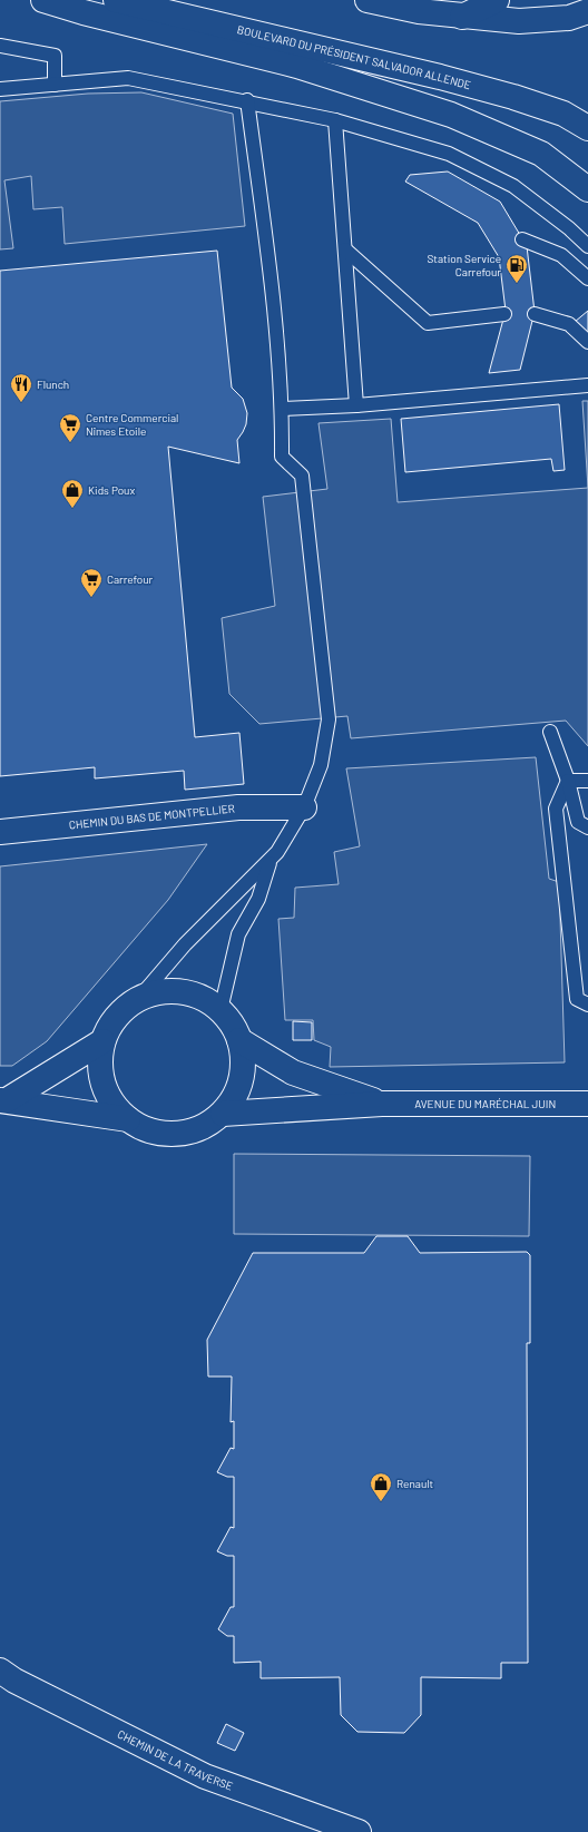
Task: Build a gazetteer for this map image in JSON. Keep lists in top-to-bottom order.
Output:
{
  "streets": {
    "street": [
      "BOULEVARD DU PRÉSIDENT SALVADOR ALLENDE",
      "CHEMIN DU BAS DE MONTPELLIER",
      "AVENUE DU MARÉCHAL JUIN",
      "CHEMIN DE LA TRAVERSE"
    ]
  },
  "places": {
    "fuel station": ["Station Service Carrefour"],
    "restaurant": ["Flunch"],
    "supermarket": ["Centre Commercial Nîmes Etoile", "Carrefour"],
    "shop": ["Kids Poux", "Renault"]
  }
}
